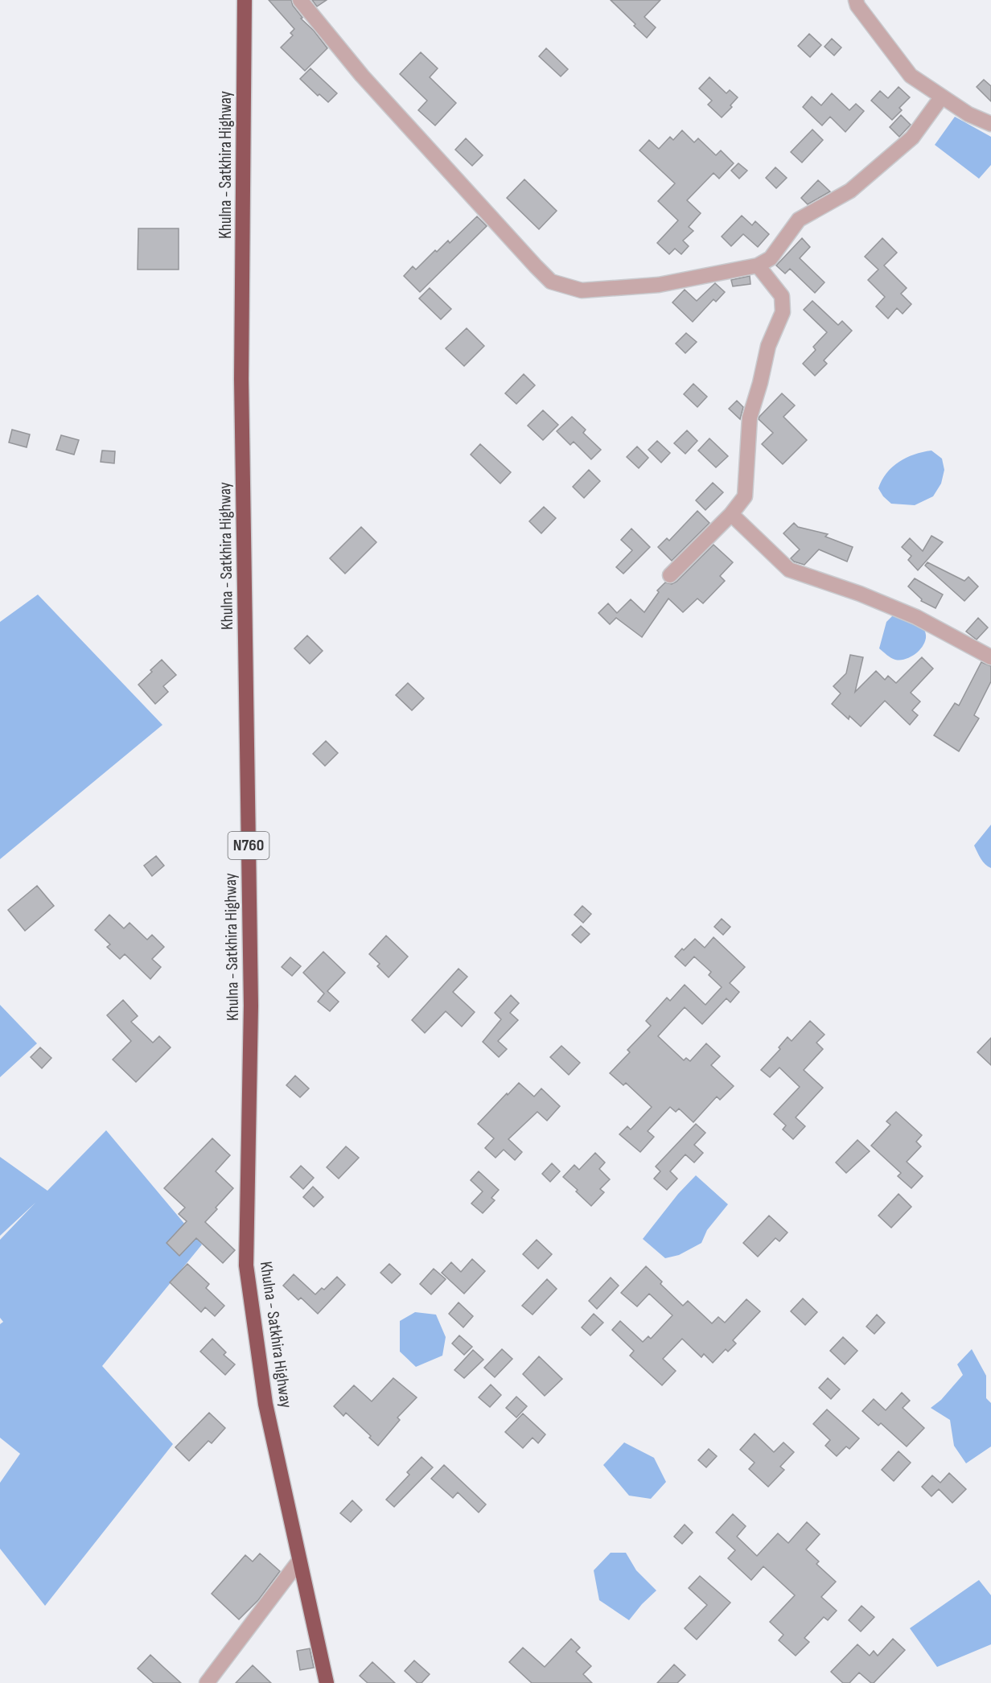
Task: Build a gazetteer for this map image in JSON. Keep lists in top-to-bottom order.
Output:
{
  "streets": {
    "highway": ["Khulna - Satkhira Highway", "N760"]
  }
}
